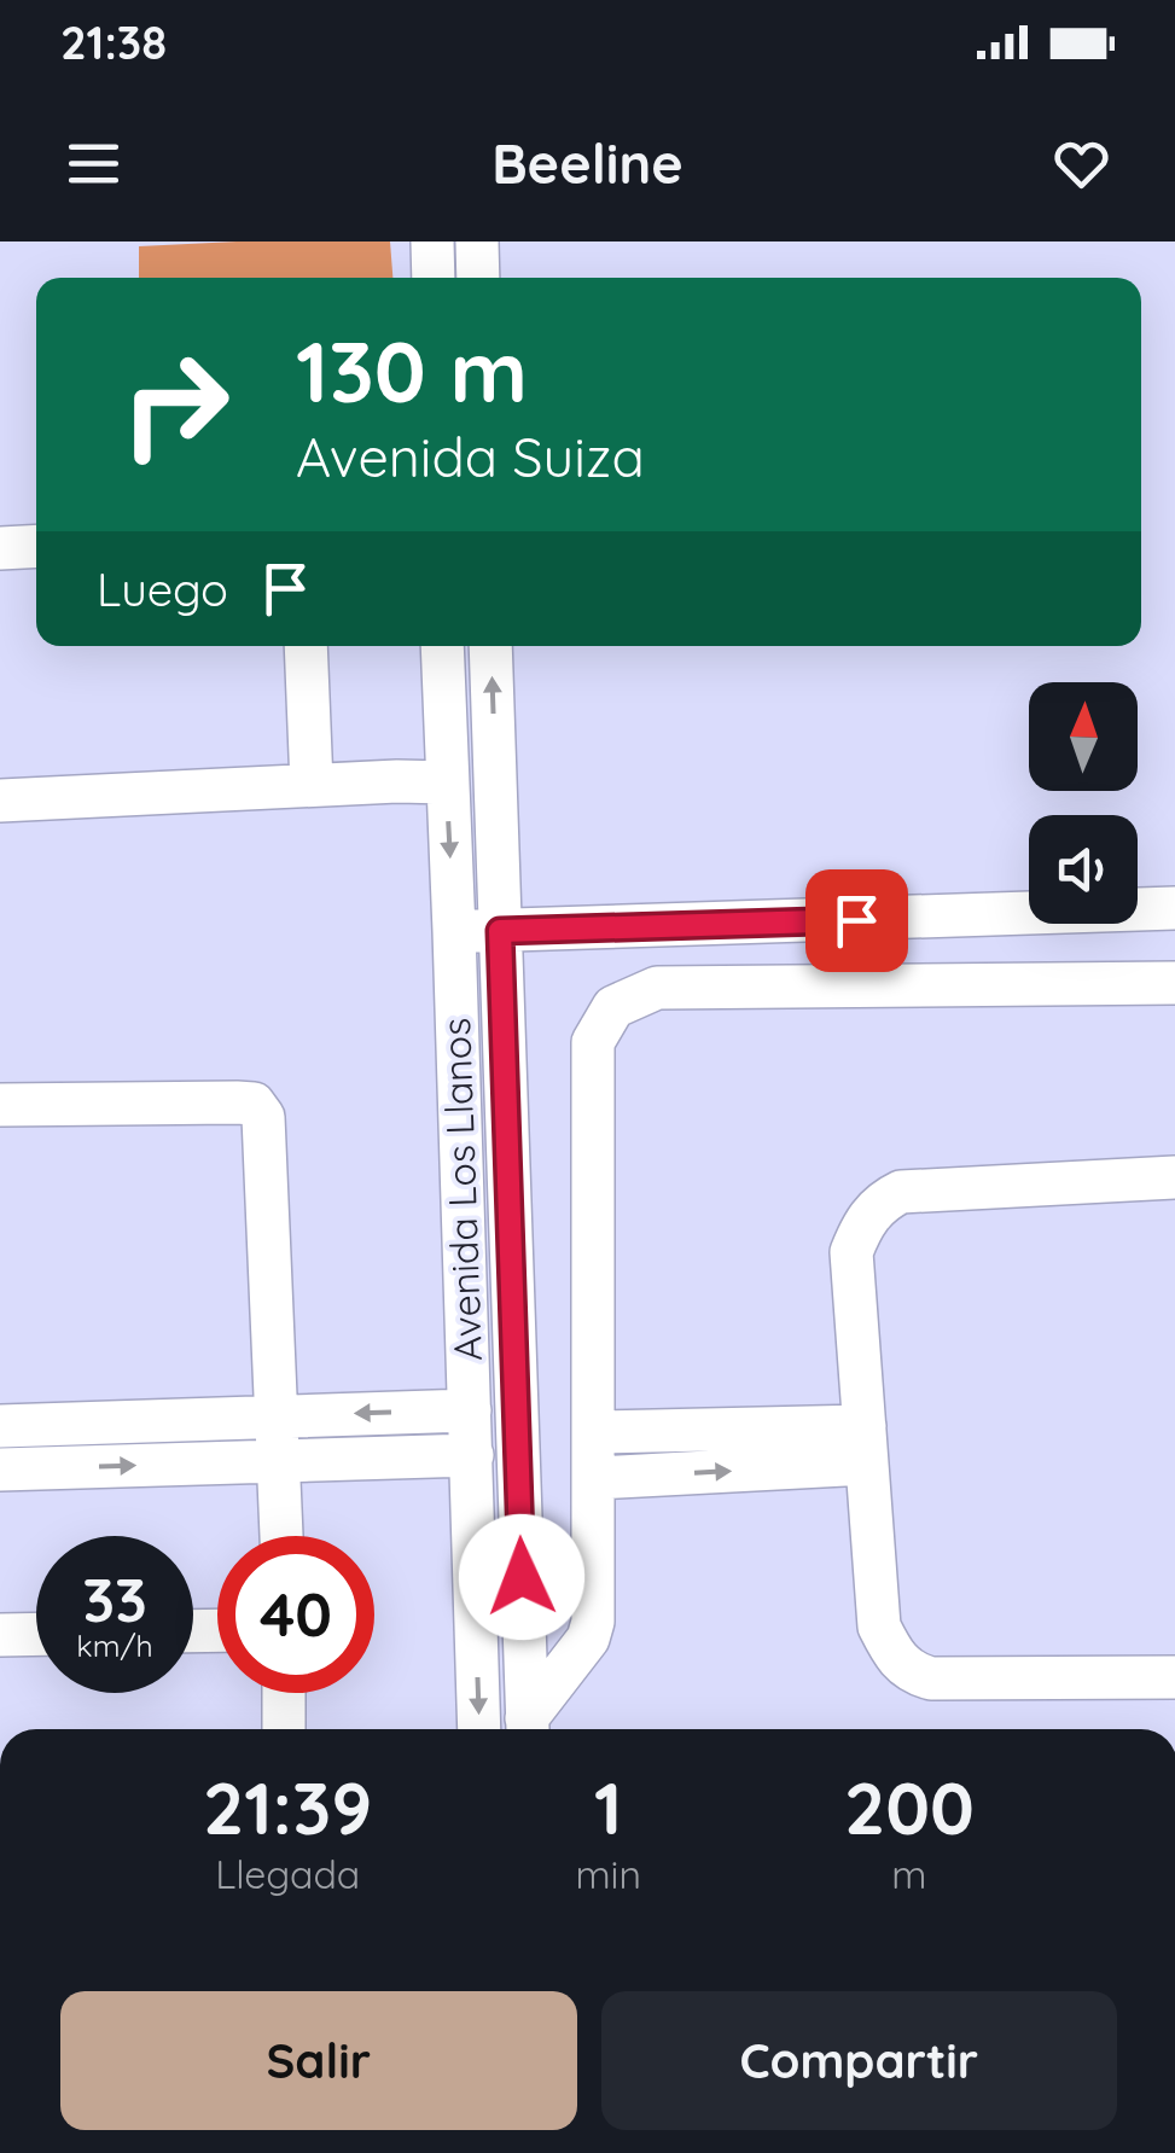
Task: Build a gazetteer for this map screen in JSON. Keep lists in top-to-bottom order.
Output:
{
  "streets": {
    "street": ["Avenida Los Llanos"]
  },
  "north": "top",
  "page": {
    "status": "21:38",
    "header": "Beeline",
    "turn": ["130 m", "Avenida Suiza"],
    "then": "Luego",
    "speed": "33 km/h",
    "limit": "40",
    "eta": [
      "21:39",
      "Llegada",
      "1",
      "min",
      "200",
      "m"
    ],
    "buttons": ["Salir", "Compartir"]
  }
}
